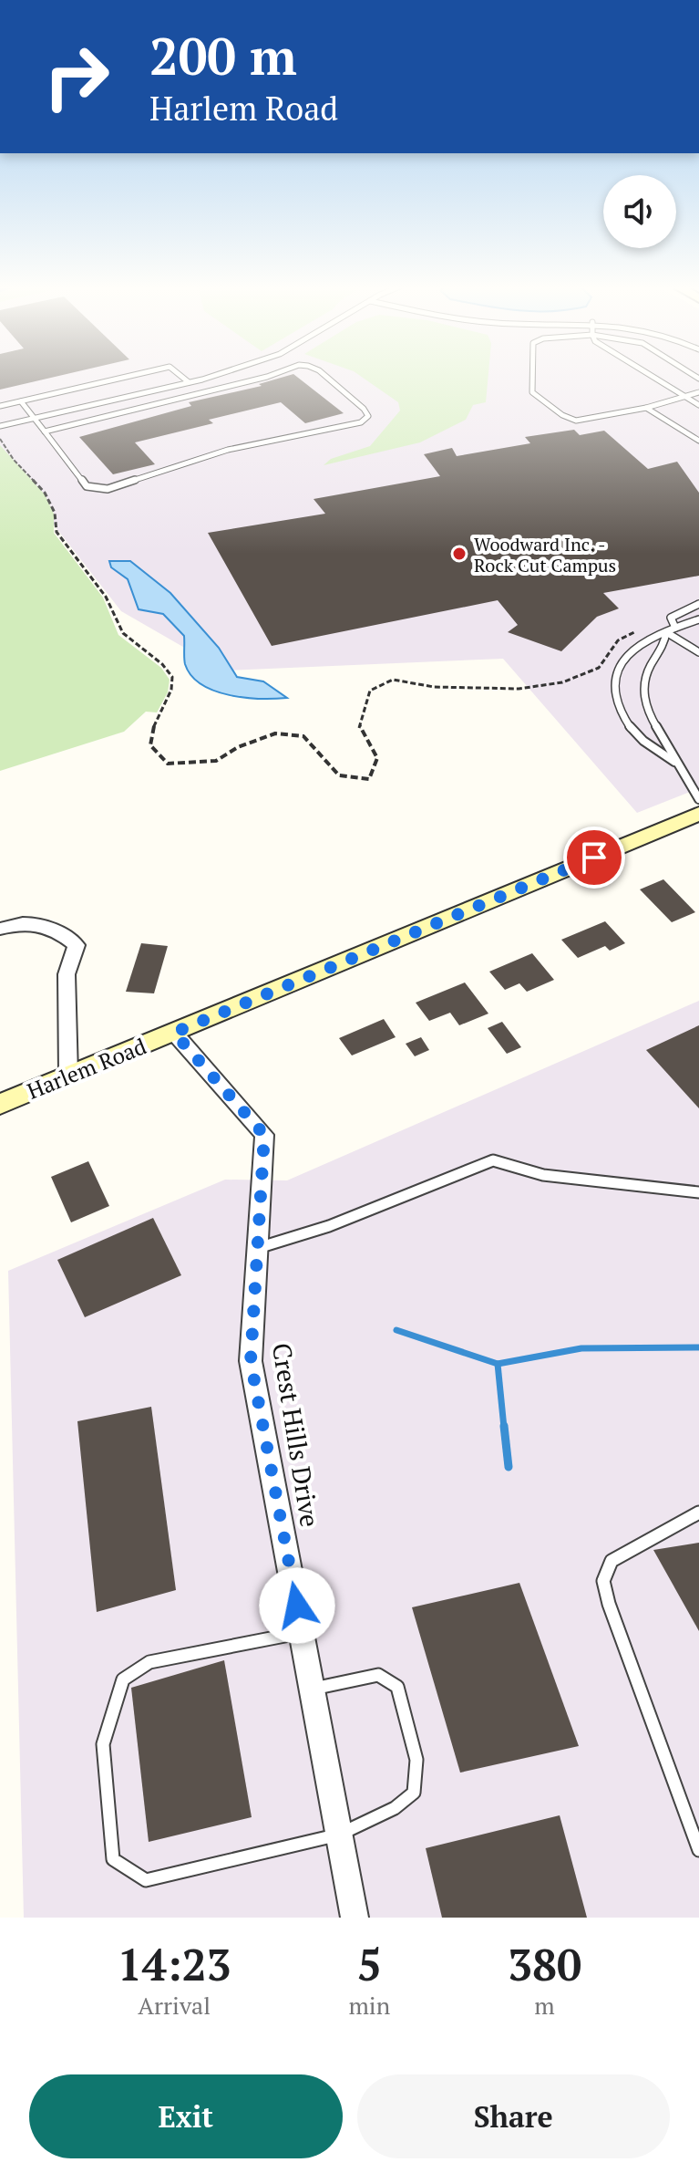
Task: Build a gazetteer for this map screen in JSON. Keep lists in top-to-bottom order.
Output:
{
  "streets": {
    "main road": ["Harlem Road"],
    "street": ["Crest Hills Drive"]
  },
  "crossings": [
    ["Harlem Road", "Crest Hills Drive"]
  ],
  "places": ["Woodward Inc. - Rock Cut Campus"],
  "page": {
    "turn": ["200 m", "Harlem Road"],
    "eta": [
      "14:23",
      "Arrival",
      "5",
      "min",
      "380",
      "m"
    ],
    "buttons": ["Exit", "Share"]
  }
}
